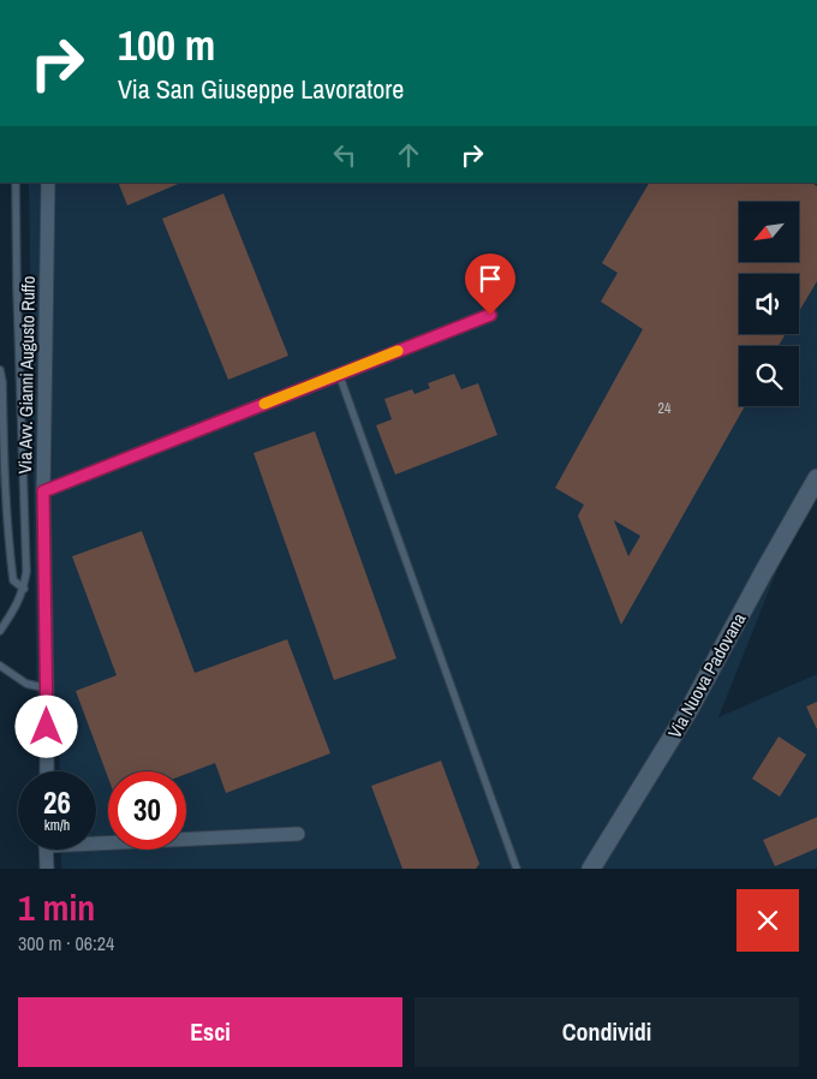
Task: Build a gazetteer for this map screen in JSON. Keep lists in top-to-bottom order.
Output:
{
  "streets": {
    "main road": ["Via Nuova Padovana"],
    "street": ["Via Avv. Gianni Augusto Ruffo"]
  },
  "house_numbers": ["24"],
  "north": "bottom left",
  "page": {
    "turn": ["100 m", "Via San Giuseppe Lavoratore"],
    "speed": "26 km/h",
    "limit": "30",
    "heading": ["1 min", "300 m · 06:24"],
    "buttons": ["Esci", "Condividi"]
  }
}
